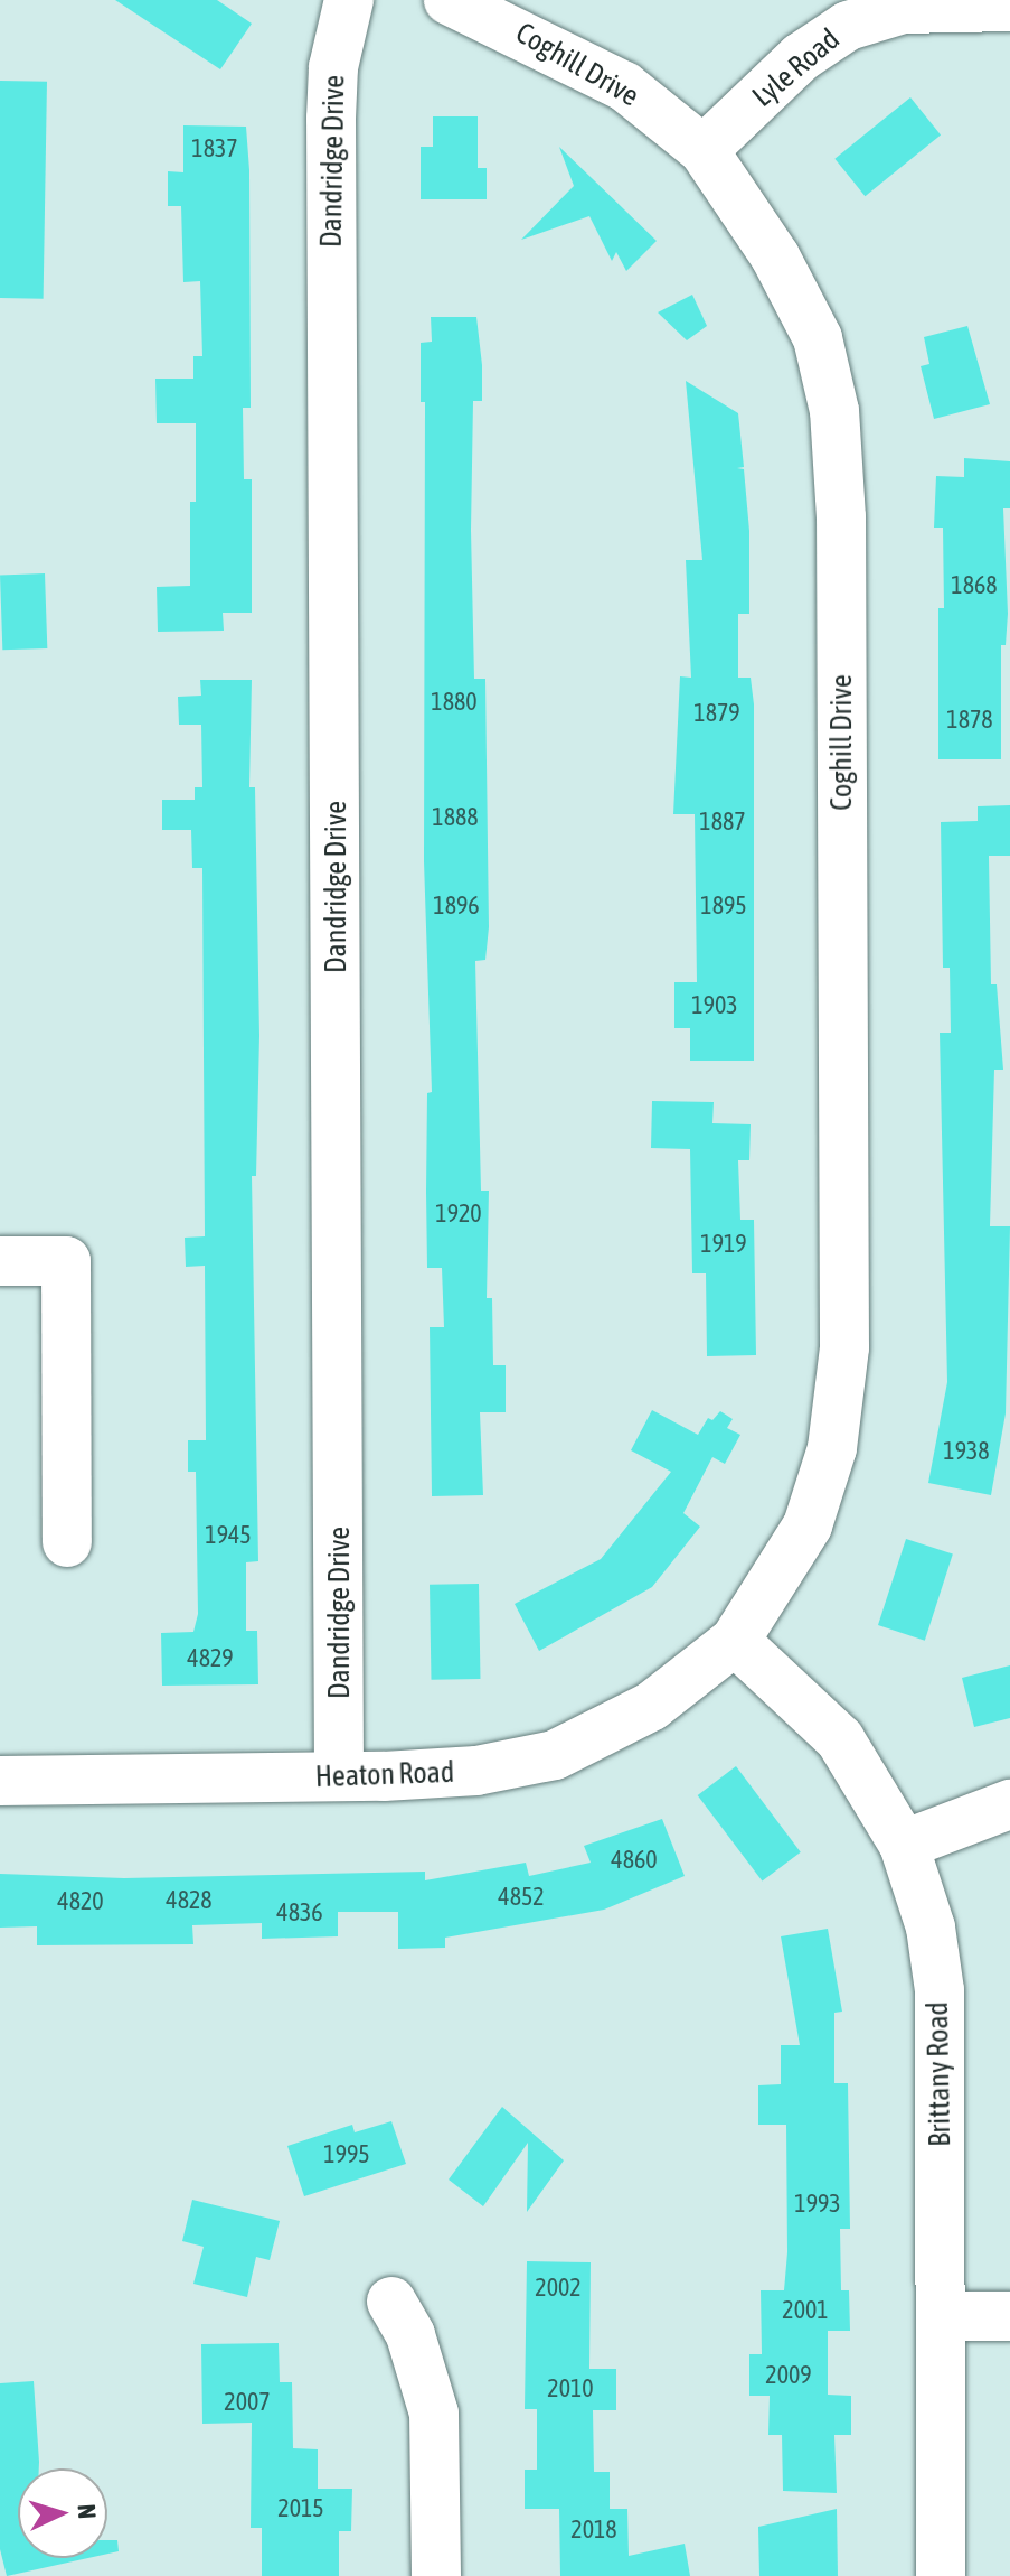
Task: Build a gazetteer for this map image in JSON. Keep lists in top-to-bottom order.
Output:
{
  "streets": {
    "street": [
      "Coghill Drive",
      "Lyle Road",
      "Dandridge Drive",
      "Heaton Road",
      "Brittany Road"
    ]
  },
  "crossings": [
    ["Coghill Drive", "Lyle Road"],
    ["Coghill Drive", "Heaton Road"],
    ["Coghill Drive", "Brittany Road"],
    ["Dandridge Drive", "Heaton Road"],
    ["Heaton Road", "Brittany Road"]
  ],
  "house_numbers": [
    "1837",
    "1868",
    "1880",
    "1879",
    "1878",
    "1888",
    "1887",
    "1896",
    "1895",
    "1903",
    "1920",
    "1919",
    "1938",
    "1945",
    "4829",
    "4860",
    "4852",
    "4828",
    "4820",
    "4836",
    "1995",
    "1993",
    "2002",
    "2001",
    "2009",
    "2010",
    "2007",
    "2015",
    "2018"
  ],
  "north": "right"
}
